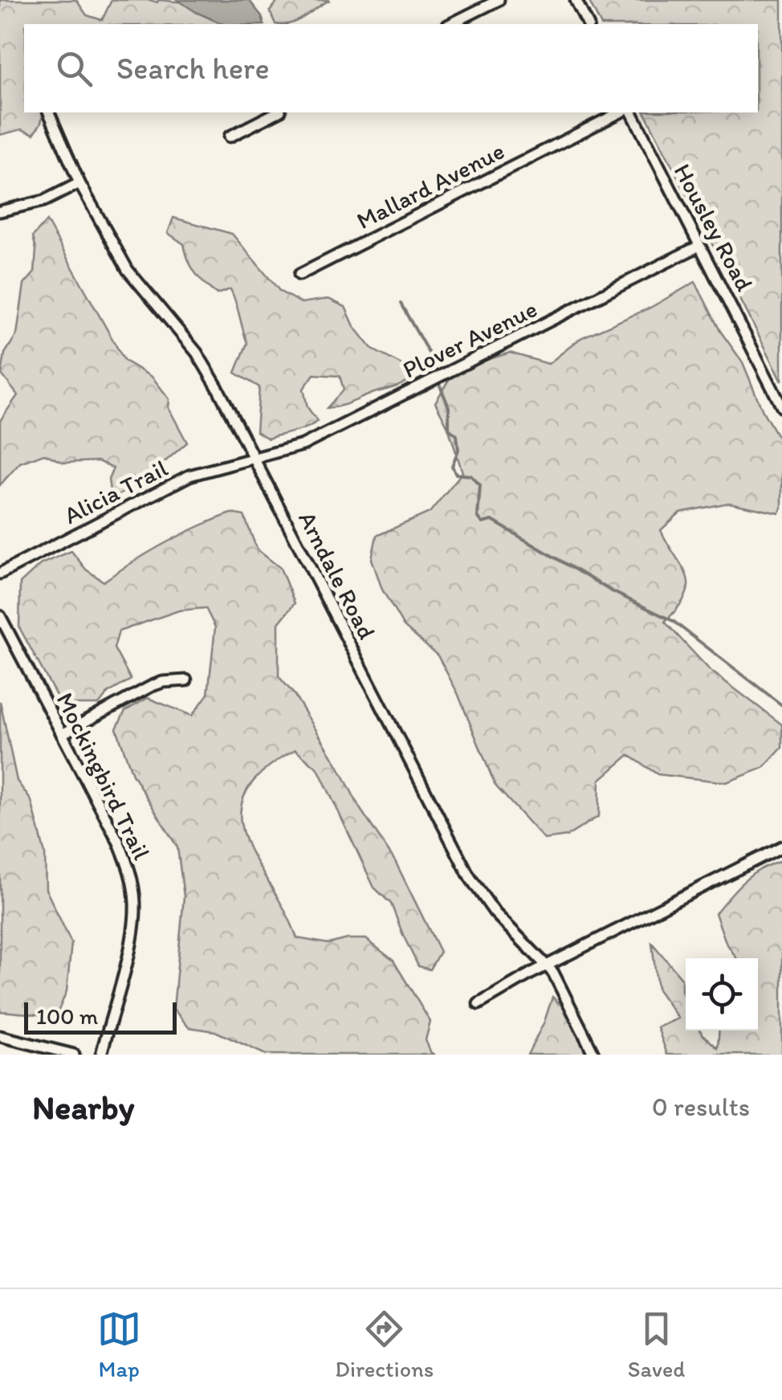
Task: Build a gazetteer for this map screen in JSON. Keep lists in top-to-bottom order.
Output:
{
  "streets": {
    "street": [
      "Mallard Avenue",
      "Housley Road",
      "Plover Avenue",
      "Alicia Trail",
      "Arndale Road",
      "Mockingbird Trail"
    ]
  },
  "crossings": [
    ["Housley Road", "Plover Avenue"],
    ["Plover Avenue", "Alicia Trail"],
    ["Plover Avenue", "Arndale Road"],
    ["Alicia Trail", "Arndale Road"]
  ],
  "scale_bar": "100 m",
  "page": {
    "search": "Search here",
    "scale": "100 m",
    "heading": ["Nearby", "0 results"],
    "nav": ["Map", "Directions", "Saved"]
  }
}
